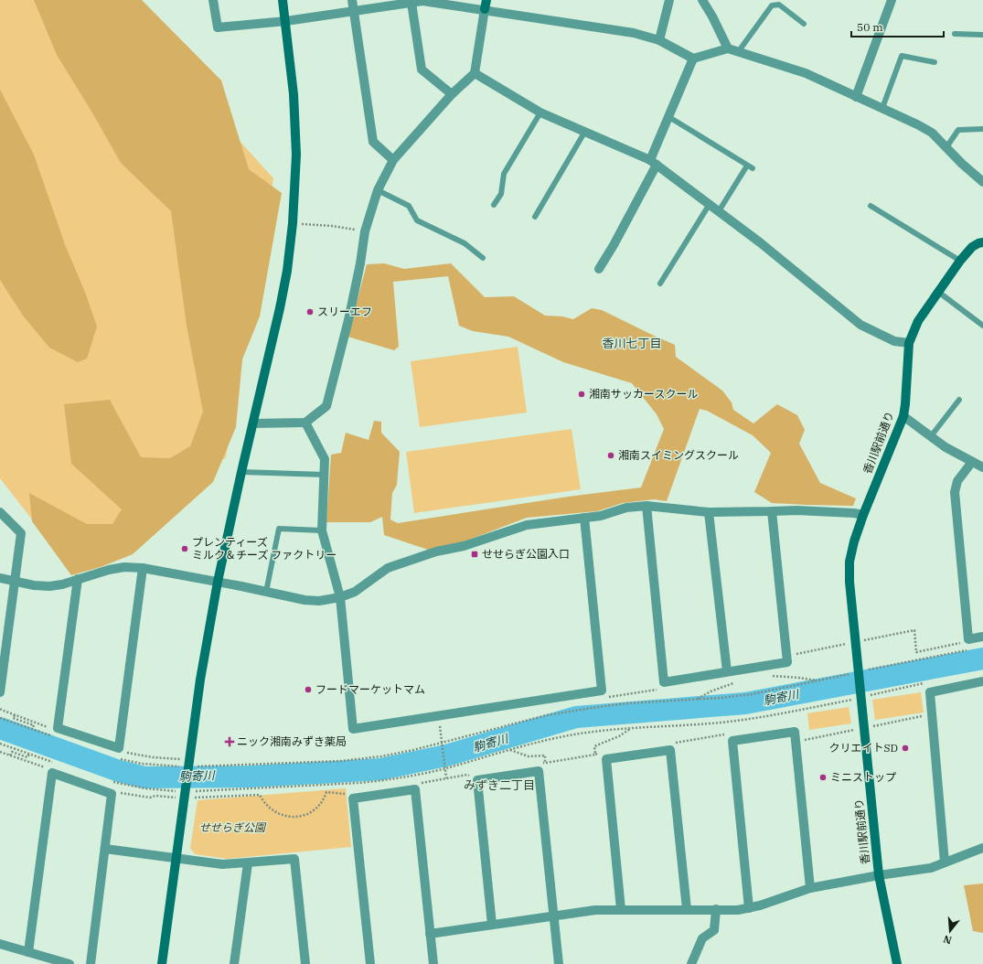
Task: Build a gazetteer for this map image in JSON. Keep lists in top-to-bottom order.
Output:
{
  "streets": {
    "street": ["香川駅前通り"]
  },
  "districts": ["香川七丁目", "みずき二丁目"],
  "water": ["駒寄川"],
  "parks": ["せせらぎ公園"],
  "places": {
    "other": [
      "スリーエフ",
      "湘南サッカースクール",
      "湘南スイミングスクール",
      "プレンティーズ ミルク＆チーズ ファクトリー",
      "フードマーケットマム",
      "クリエイトSD",
      "ミニストップ"
    ],
    "transit": ["せせらぎ公園入口"],
    "health": ["ニック湘南みずき薬局"]
  },
  "scale_bar": "50 m",
  "north": "bottom"
}
